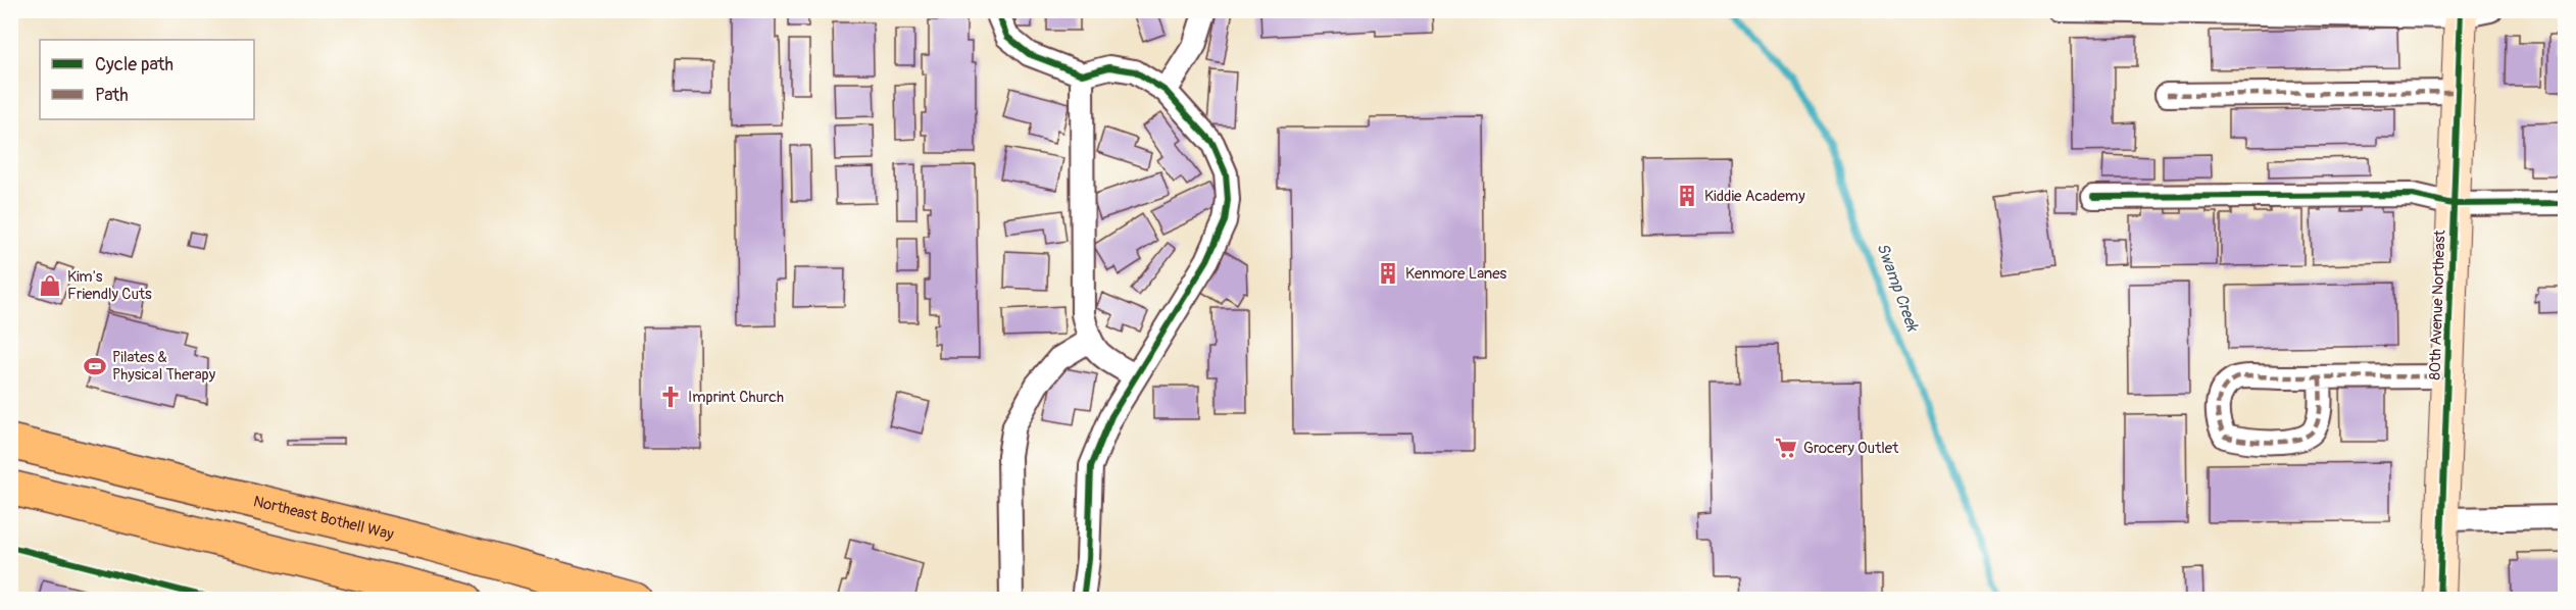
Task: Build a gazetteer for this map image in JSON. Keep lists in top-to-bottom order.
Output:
{
  "streets": {
    "main road": ["80th Avenue Northeast", "Northeast Bothell Way"]
  },
  "water": ["Swamp Creek"],
  "places": {
    "building": ["Kiddie Academy", "Kenmore Lanes"],
    "shop": ["Kim's Friendly Cuts"],
    "sports": ["Pilates & Physical Therapy"],
    "church": ["Imprint Church"],
    "supermarket": ["Grocery Outlet"]
  },
  "legend": ["Cycle path", "Path"]
}
